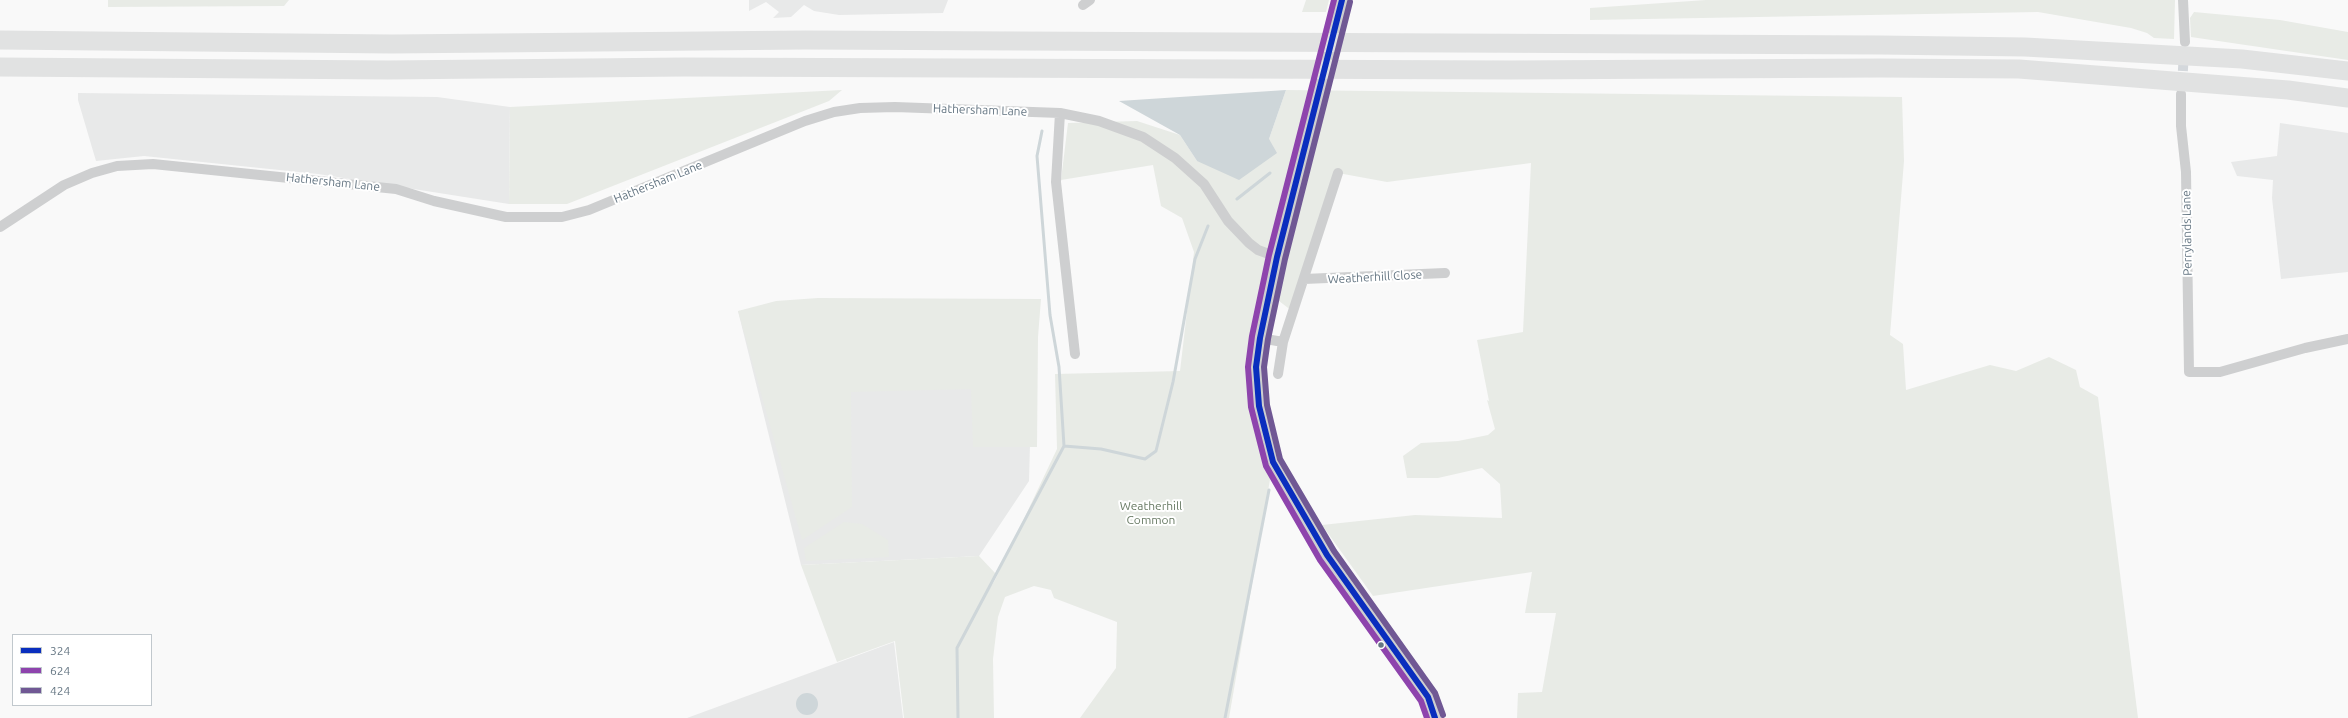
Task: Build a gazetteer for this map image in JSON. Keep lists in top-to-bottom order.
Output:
{
  "streets": {
    "street": ["Hathersham Lane", "Perrylands Lane", "Weatherhill Close"]
  },
  "parks": ["Weatherhill Common"],
  "lines": ["transit line 324", "transit line 624", "transit line 424"],
  "legend": ["324", "624", "424"]
}
